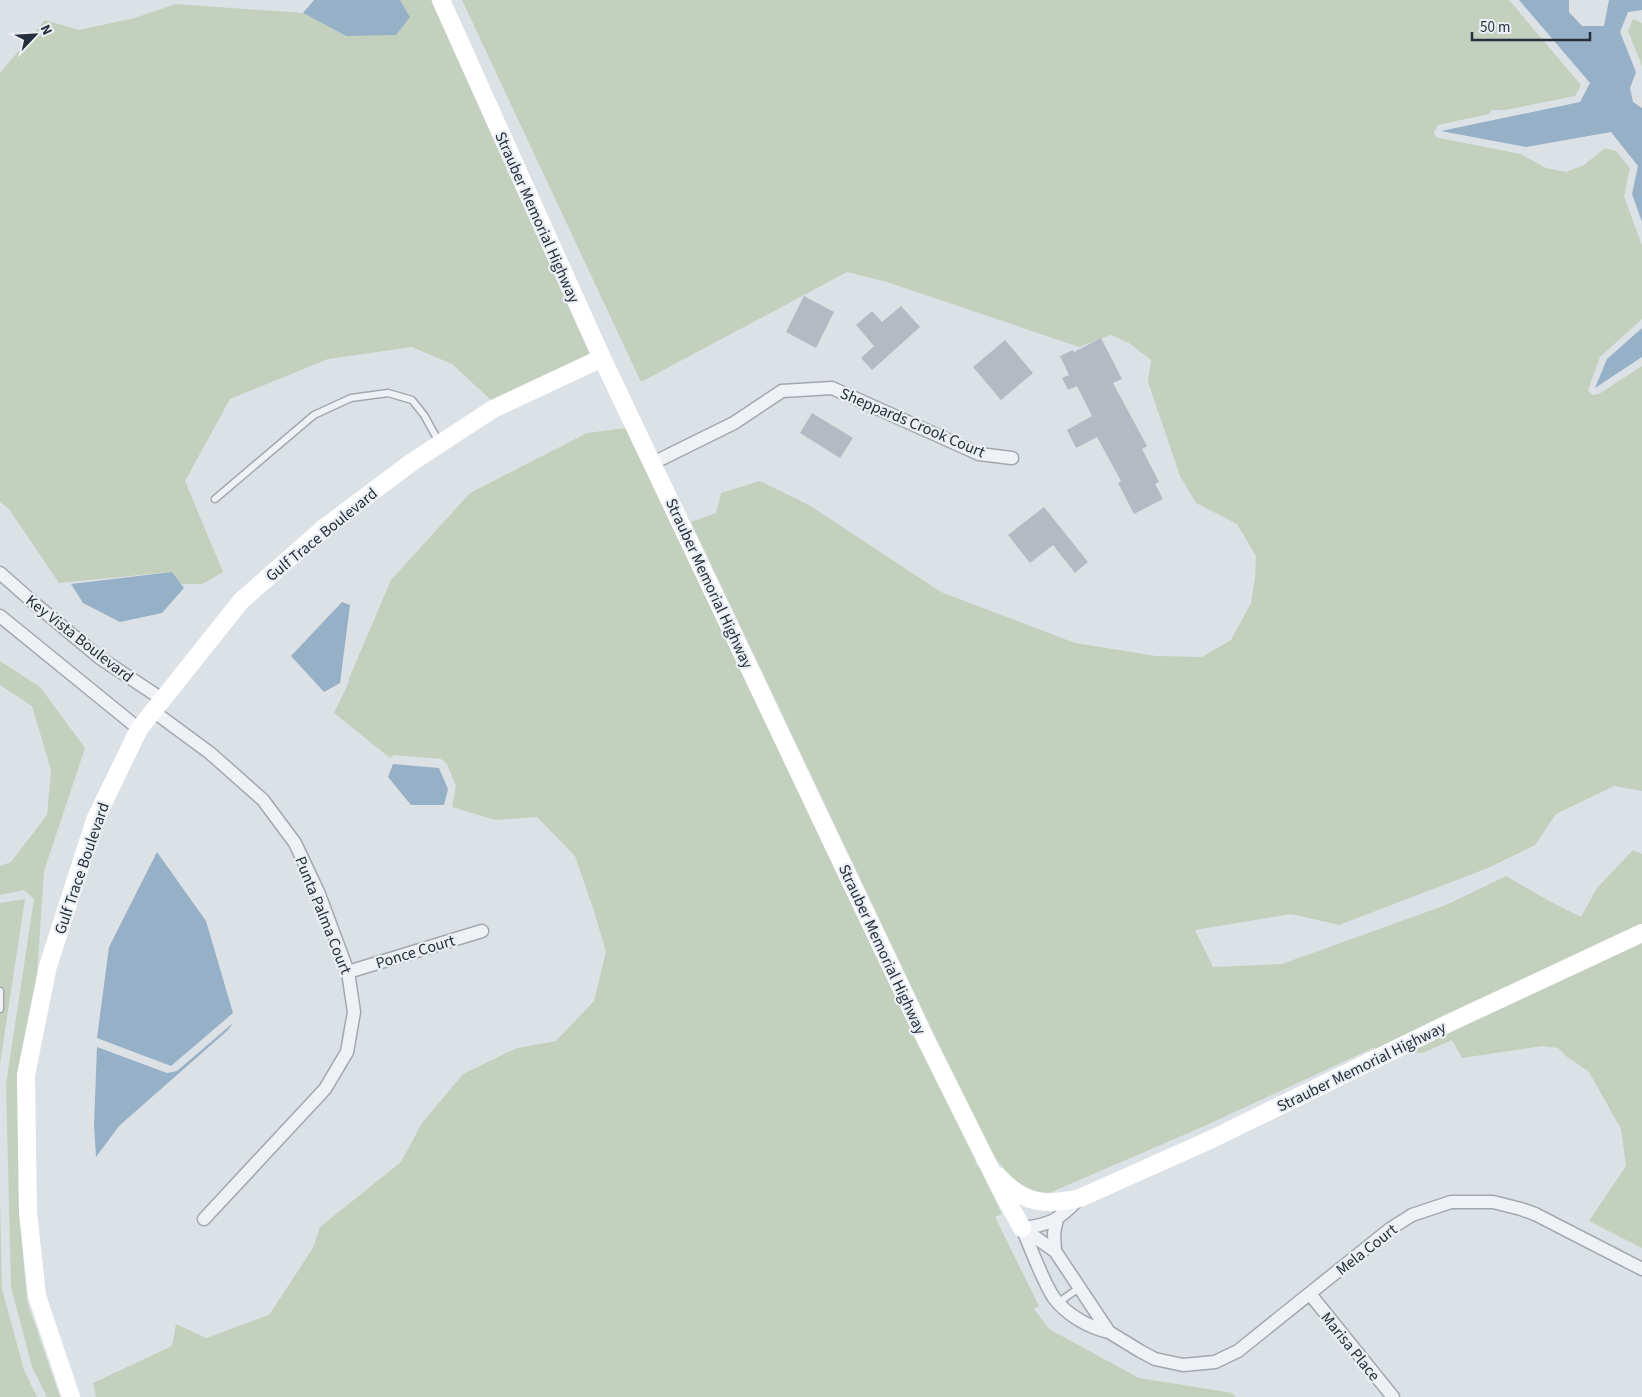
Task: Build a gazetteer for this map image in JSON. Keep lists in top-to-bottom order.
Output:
{
  "streets": {
    "street": [
      "Strauber Memorial Highway",
      "Sheppards Crook Court",
      "Gulf Trace Boulevard",
      "Key Vista Boulevard",
      "Punta Palma Court",
      "Ponce Court",
      "Mela Court",
      "Marisa Place"
    ]
  },
  "crossings": [
    ["Strauber Memorial Highway", "Sheppards Crook Court"],
    ["Strauber Memorial Highway", "Gulf Trace Boulevard"],
    ["Strauber Memorial Highway", "Mela Court"],
    ["Gulf Trace Boulevard", "Key Vista Boulevard"],
    ["Gulf Trace Boulevard", "Punta Palma Court"],
    ["Key Vista Boulevard", "Punta Palma Court"],
    ["Punta Palma Court", "Ponce Court"],
    ["Mela Court", "Marisa Place"]
  ],
  "scale_bar": "50 m",
  "north": "top right"
}
